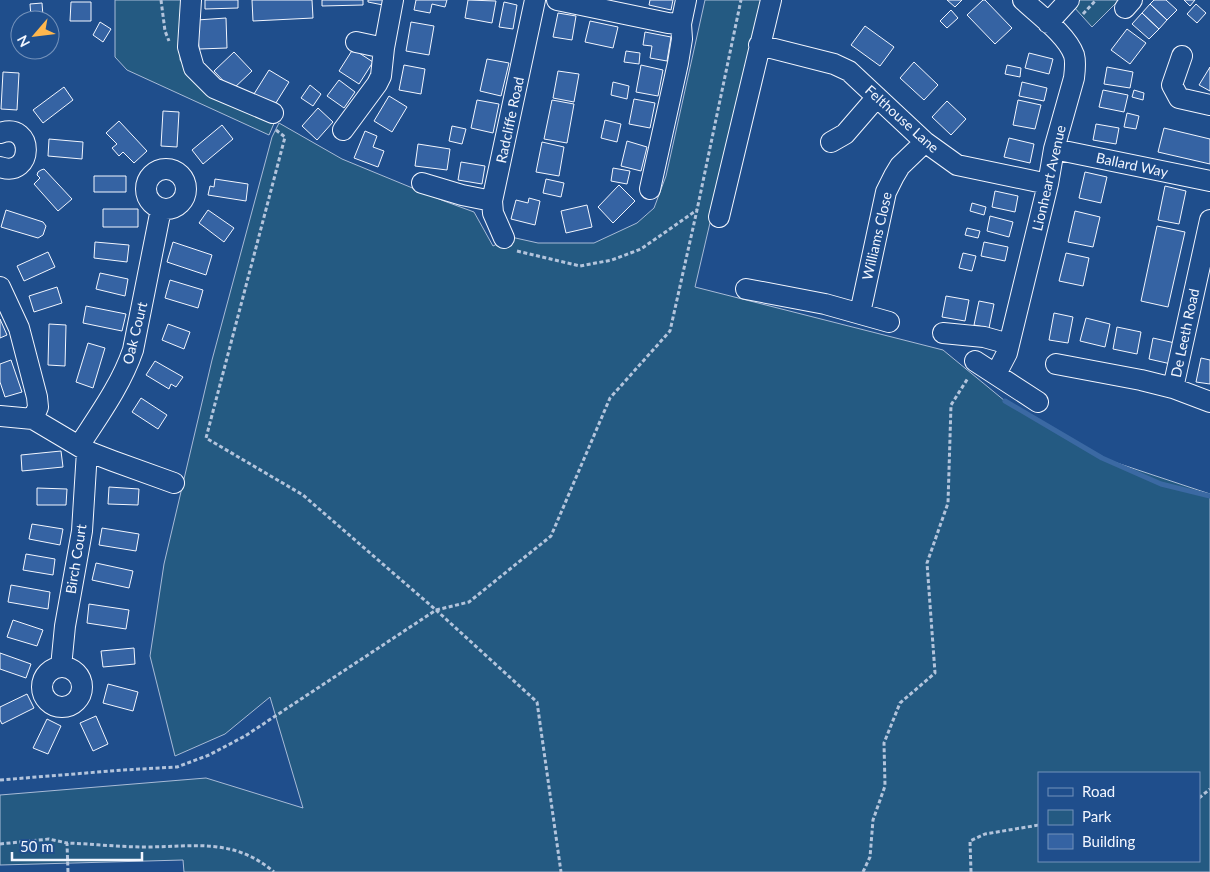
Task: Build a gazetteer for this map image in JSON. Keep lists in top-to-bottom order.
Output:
{
  "streets": {
    "street": [
      "Felthouse Lane",
      "Radcliffe Road",
      "Ballard Way",
      "Lionheart Avenue",
      "Williams Close",
      "Oak Court",
      "De Leeth Road",
      "Birch Court"
    ]
  },
  "crossings": [
    ["Felthouse Lane", "Lionheart Avenue"],
    ["Felthouse Lane", "Williams Close"],
    ["Ballard Way", "Lionheart Avenue"],
    ["Oak Court", "Birch Court"]
  ],
  "legend": ["Road", "Park", "Building"],
  "scale_bar": "50 m",
  "north": "bottom left"
}
